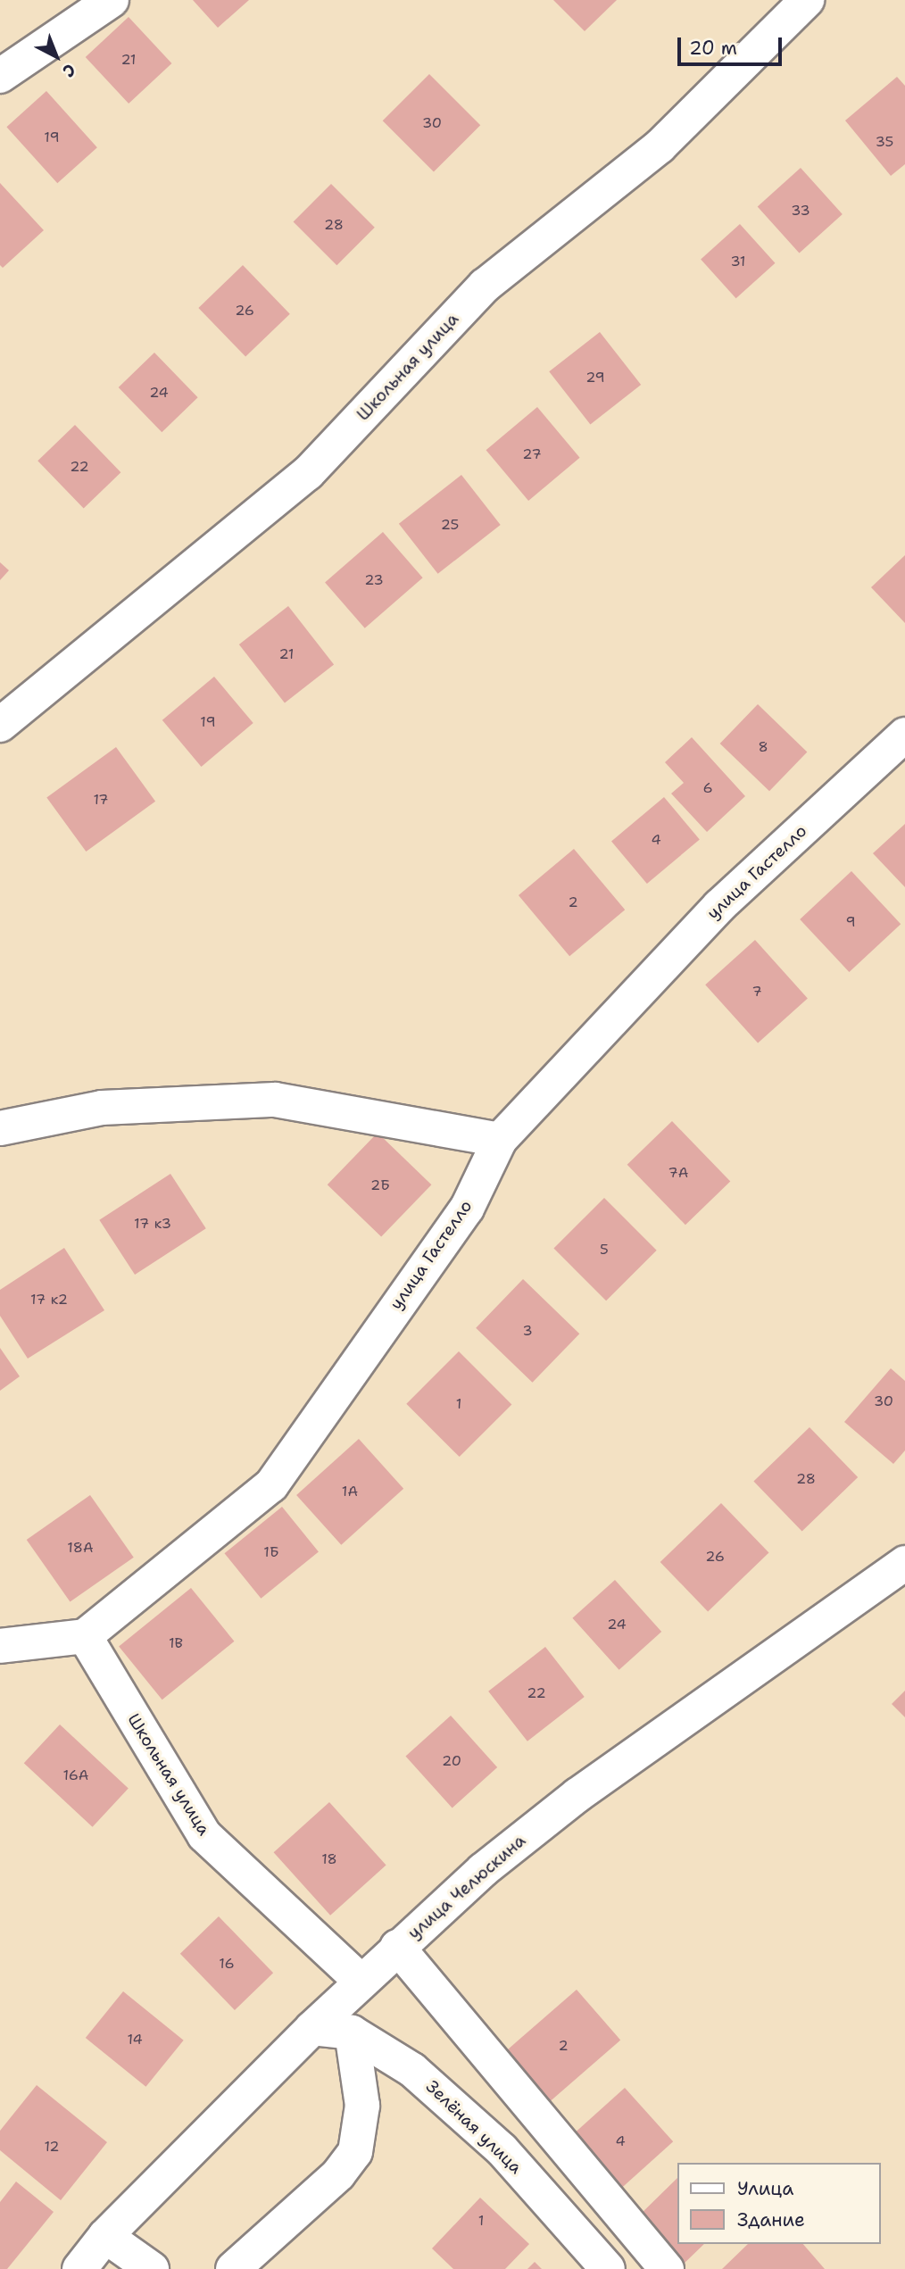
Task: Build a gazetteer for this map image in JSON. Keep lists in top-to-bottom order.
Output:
{
  "streets": {
    "street": [
      "Школьная улица",
      "улица Гастелло",
      "улица Челюскина",
      "Зелёная улица"
    ]
  },
  "crossings": [
    ["Школьная улица", "улица Гастелло"],
    ["Школьная улица", "улица Челюскина"],
    ["улица Челюскина", "Зелёная улица"]
  ],
  "house_numbers": [
    "21",
    "30",
    "19",
    "35",
    "33",
    "28",
    "31",
    "26",
    "29",
    "24",
    "27",
    "22",
    "25",
    "23",
    "21",
    "19",
    "8",
    "6",
    "17",
    "4",
    "2",
    "9",
    "7",
    "7А",
    "2Б",
    "17 к3",
    "5",
    "17 к2",
    "3",
    "30",
    "1",
    "28",
    "1А",
    "18А",
    "1Б",
    "26",
    "24",
    "1В",
    "22",
    "20",
    "16А",
    "18",
    "16",
    "14",
    "2",
    "4",
    "12",
    "1"
  ],
  "legend": ["Улица", "Здание"],
  "scale_bar": "20 m",
  "north": "bottom right"
}
